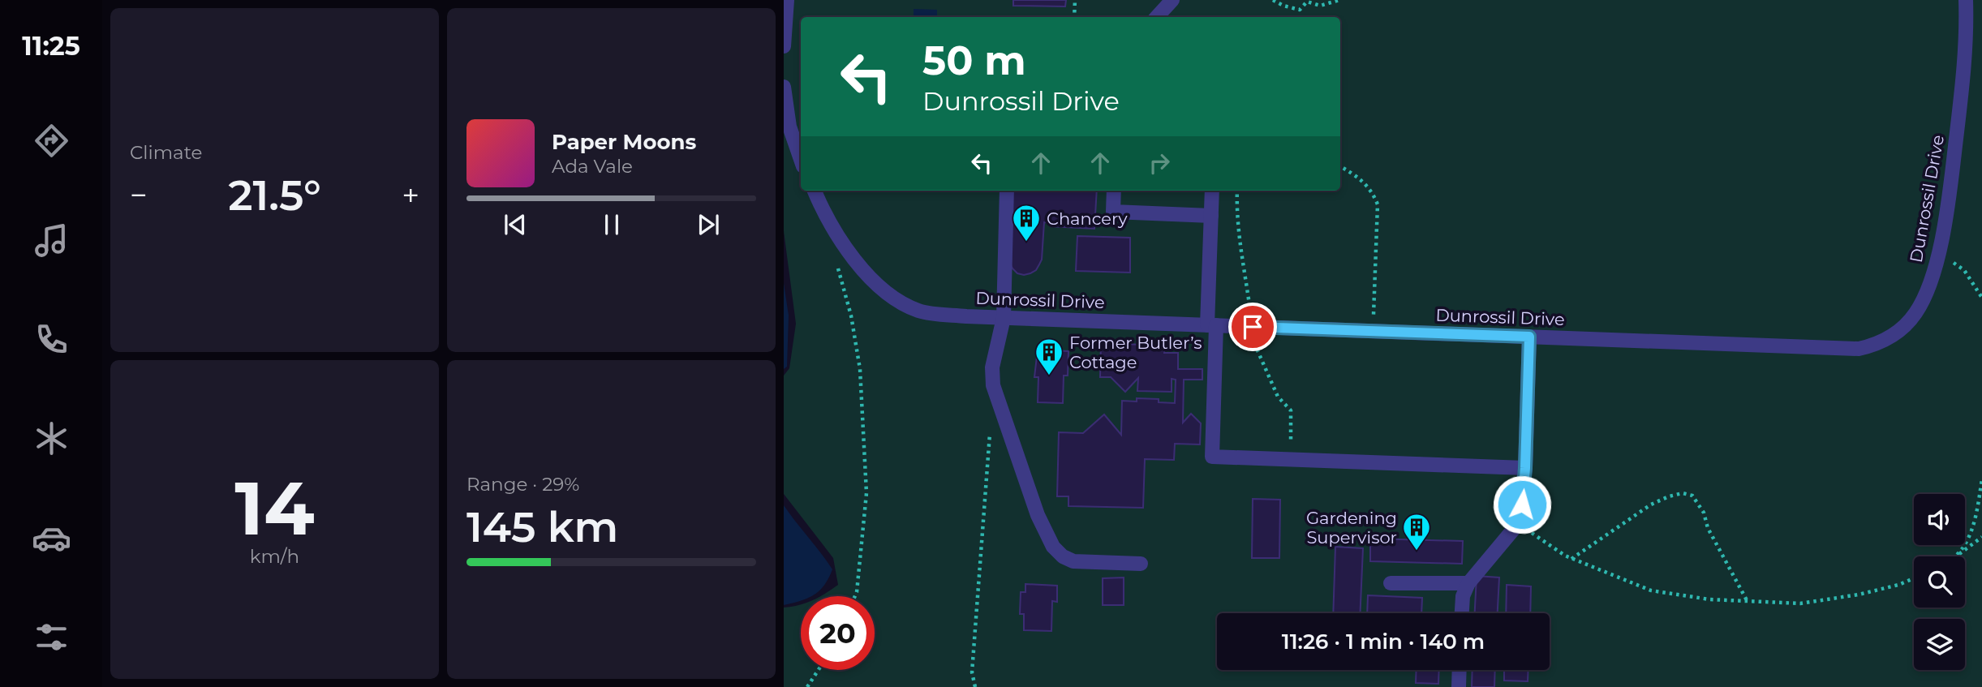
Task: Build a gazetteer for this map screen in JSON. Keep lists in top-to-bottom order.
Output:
{
  "streets": {
    "lane": ["Dunrossil Drive"]
  },
  "places": {
    "building": ["Chancery", "Former Butler’s Cottage", "Gardening Supervisor"]
  },
  "page": {
    "tabs": "11:25",
    "tile": [
      "Climate",
      ["14", "km/h"],
      ["Range · 29%", "145 km"]
    ],
    "turn": ["50 m", "Dunrossil Drive"],
    "song": ["Paper Moons", "Ada Vale"],
    "heat": ["−", "21.5°", "+"],
    "limit": "20",
    "trip": "11:26 · 1 min · 140 m"
  }
}
